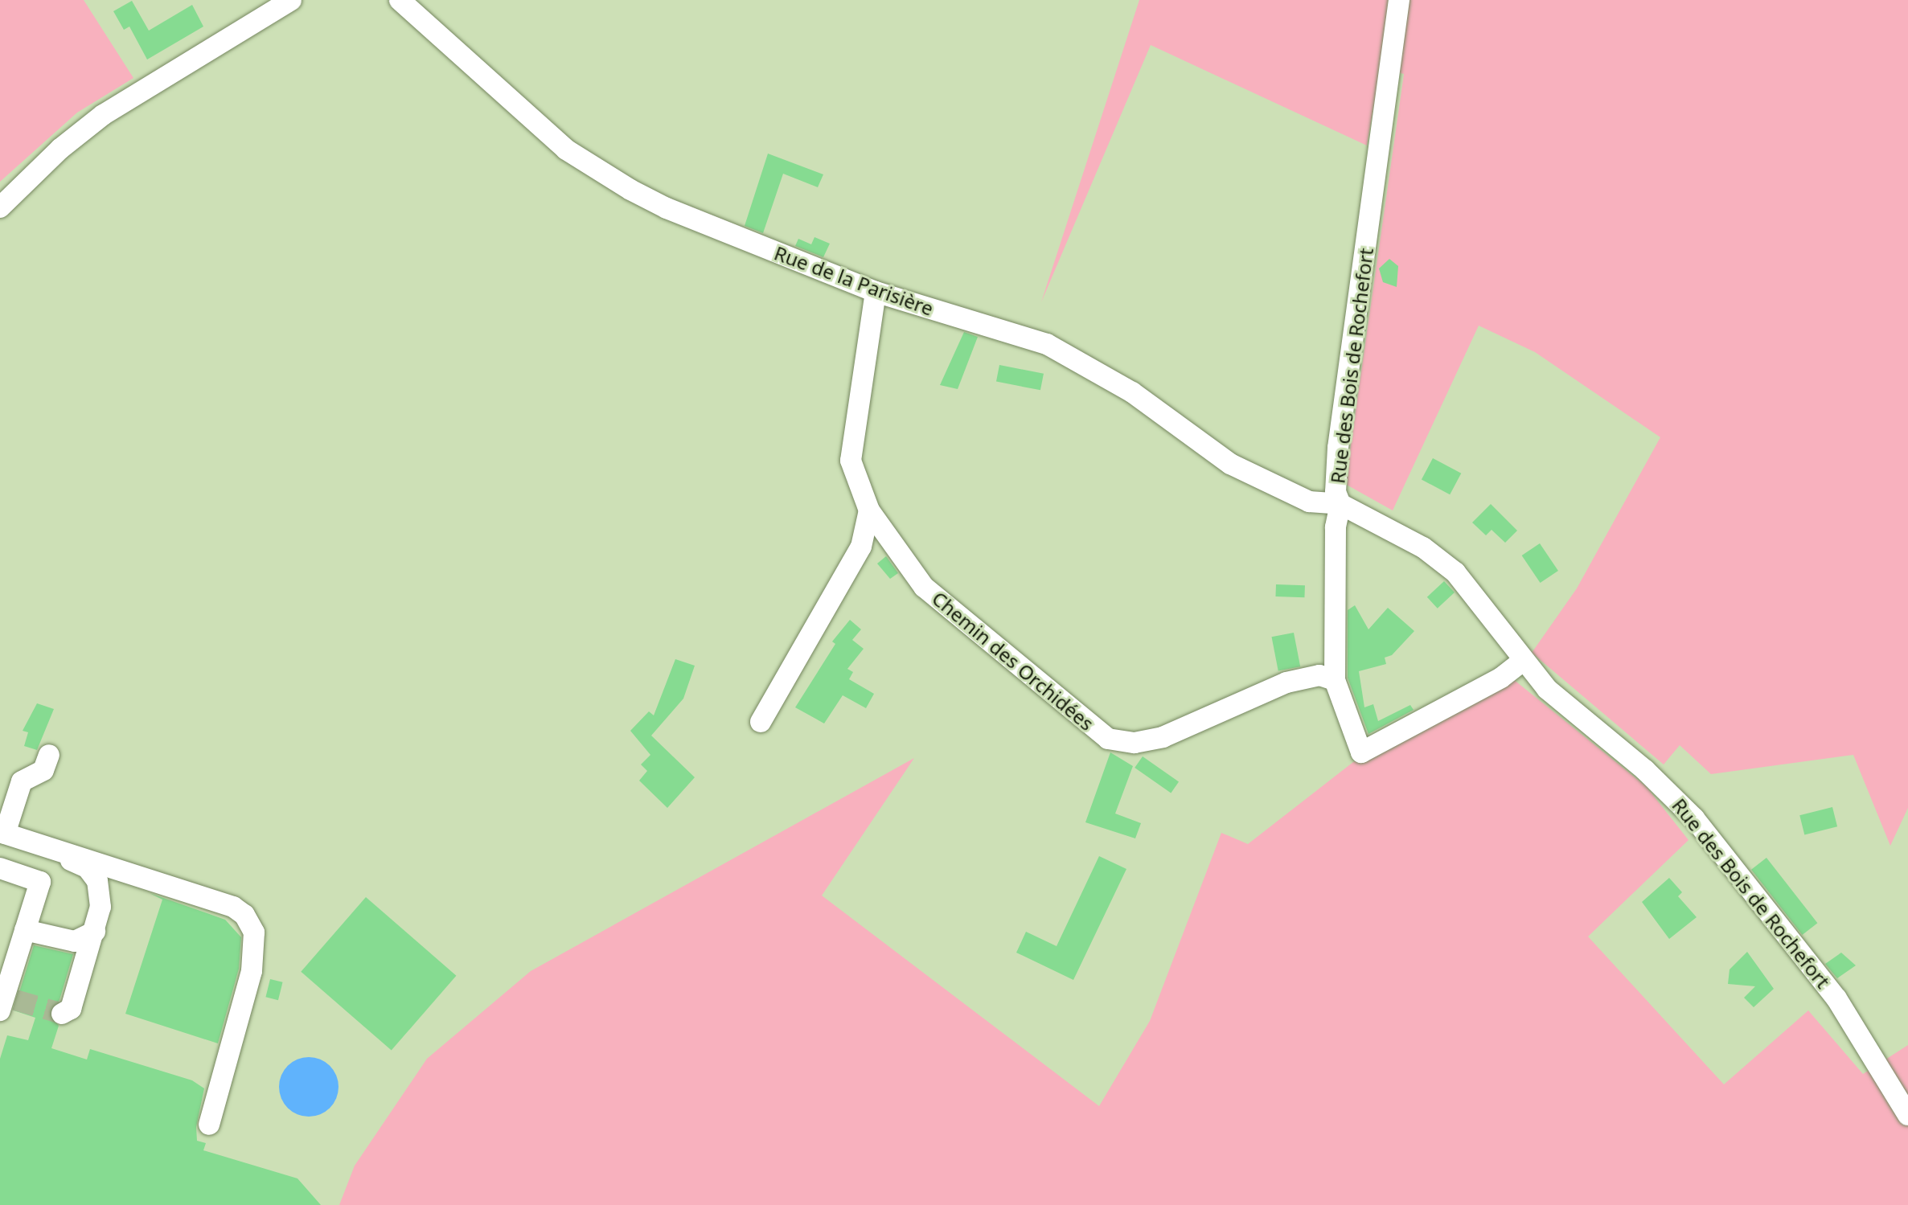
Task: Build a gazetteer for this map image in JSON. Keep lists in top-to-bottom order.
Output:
{
  "streets": {
    "street": ["Rue de la Parisière", "Rue des Bois de Rochefort", "Chemin des Orchidées"]
  },
  "crossings": [
    ["Rue de la Parisière", "Rue des Bois de Rochefort"],
    ["Rue de la Parisière", "Chemin des Orchidées"]
  ]
}
